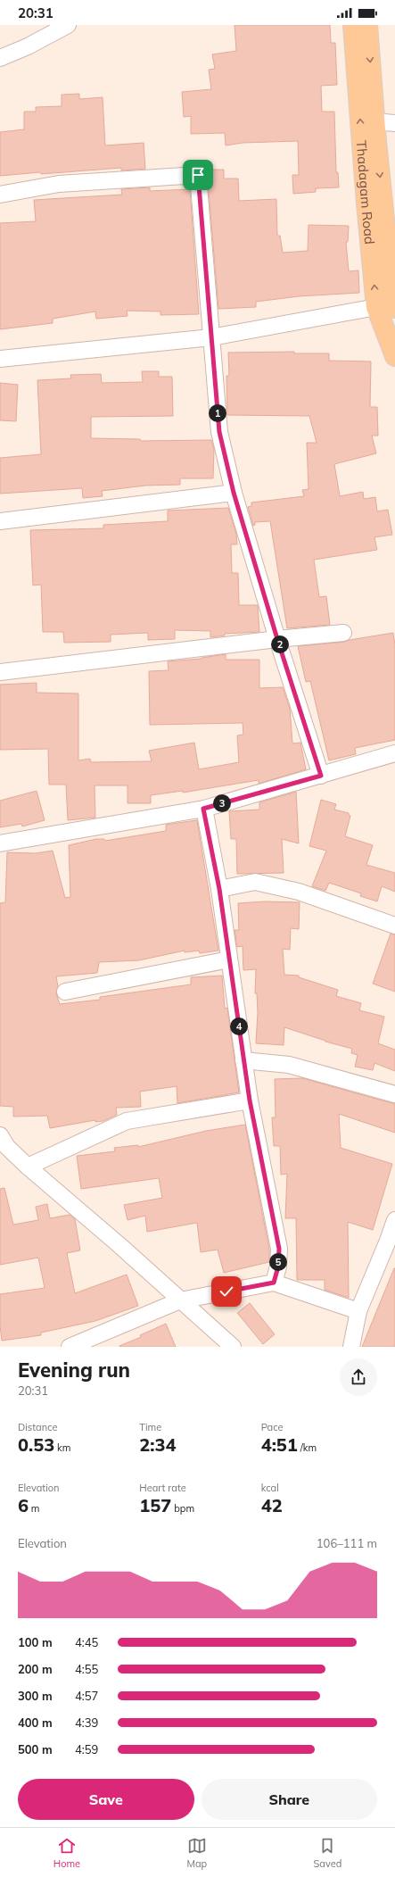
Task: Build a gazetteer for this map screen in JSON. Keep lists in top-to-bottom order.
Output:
{
  "streets": {
    "main road": ["Thadagam Road"]
  },
  "page": {
    "status": "20:31",
    "pins": [
      "1",
      "2",
      "3",
      "4",
      "5"
    ],
    "heading": ["Evening run", "20:31"],
    "stats": [
      ["Distance", "0.53 km"],
      ["Time", "2:34"],
      ["Pace", "4:51 /km"],
      ["Elevation", "6 m"],
      ["Heart rate", "157 bpm"],
      ["kcal", "42"]
    ],
    "chart": ["Elevation", "106–111 m"],
    "list": [
      {
        "name": "100 m",
        "note": "4:45"
      },
      {
        "name": "200 m",
        "note": "4:55"
      },
      {
        "name": "300 m",
        "note": "4:57"
      },
      {
        "name": "400 m",
        "note": "4:39"
      },
      {
        "name": "500 m",
        "note": "4:59"
      }
    ],
    "buttons": ["Save", "Share"],
    "tabs": ["Home", "Map", "Saved"]
  }
}
